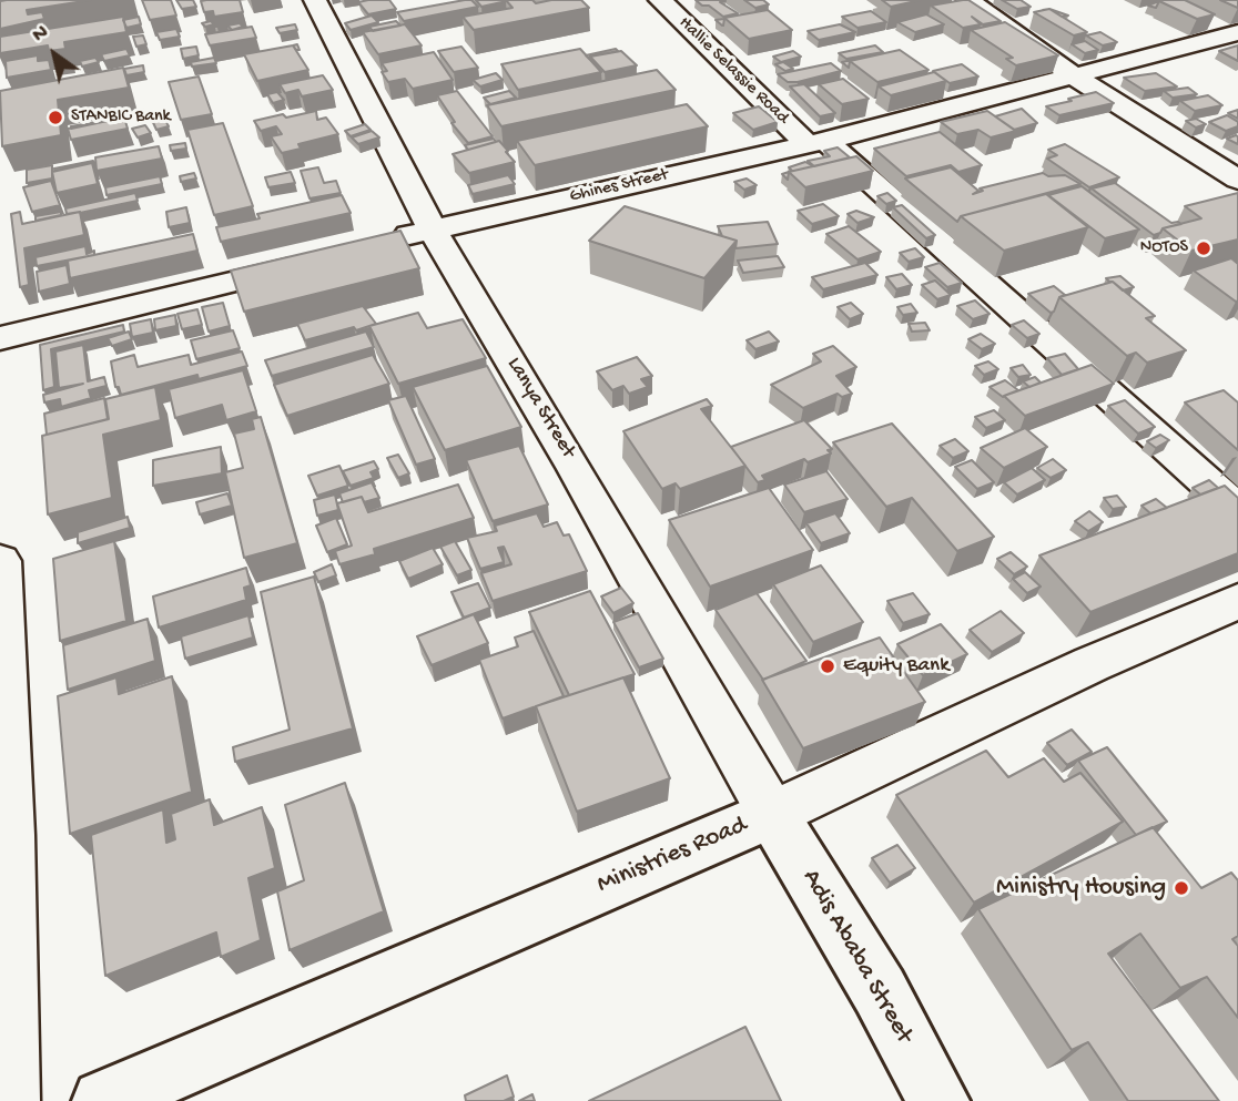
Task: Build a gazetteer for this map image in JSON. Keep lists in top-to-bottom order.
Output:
{
  "streets": {
    "street": [
      "Hallie Selassie Road",
      "Ghines Street",
      "Lanya Street",
      "Ministries Road",
      "Adis Ababa Street"
    ]
  },
  "crossings": [
    ["Hallie Selassie Road", "Ghines Street"],
    ["Ghines Street", "Lanya Street"],
    ["Lanya Street", "Ministries Road"],
    ["Lanya Street", "Adis Ababa Street"],
    ["Ministries Road", "Adis Ababa Street"]
  ],
  "places": [
    "STANBIC Bank",
    "NOTOS",
    "Equity Bank",
    "Ministry Housing"
  ],
  "north": "top left"
}
